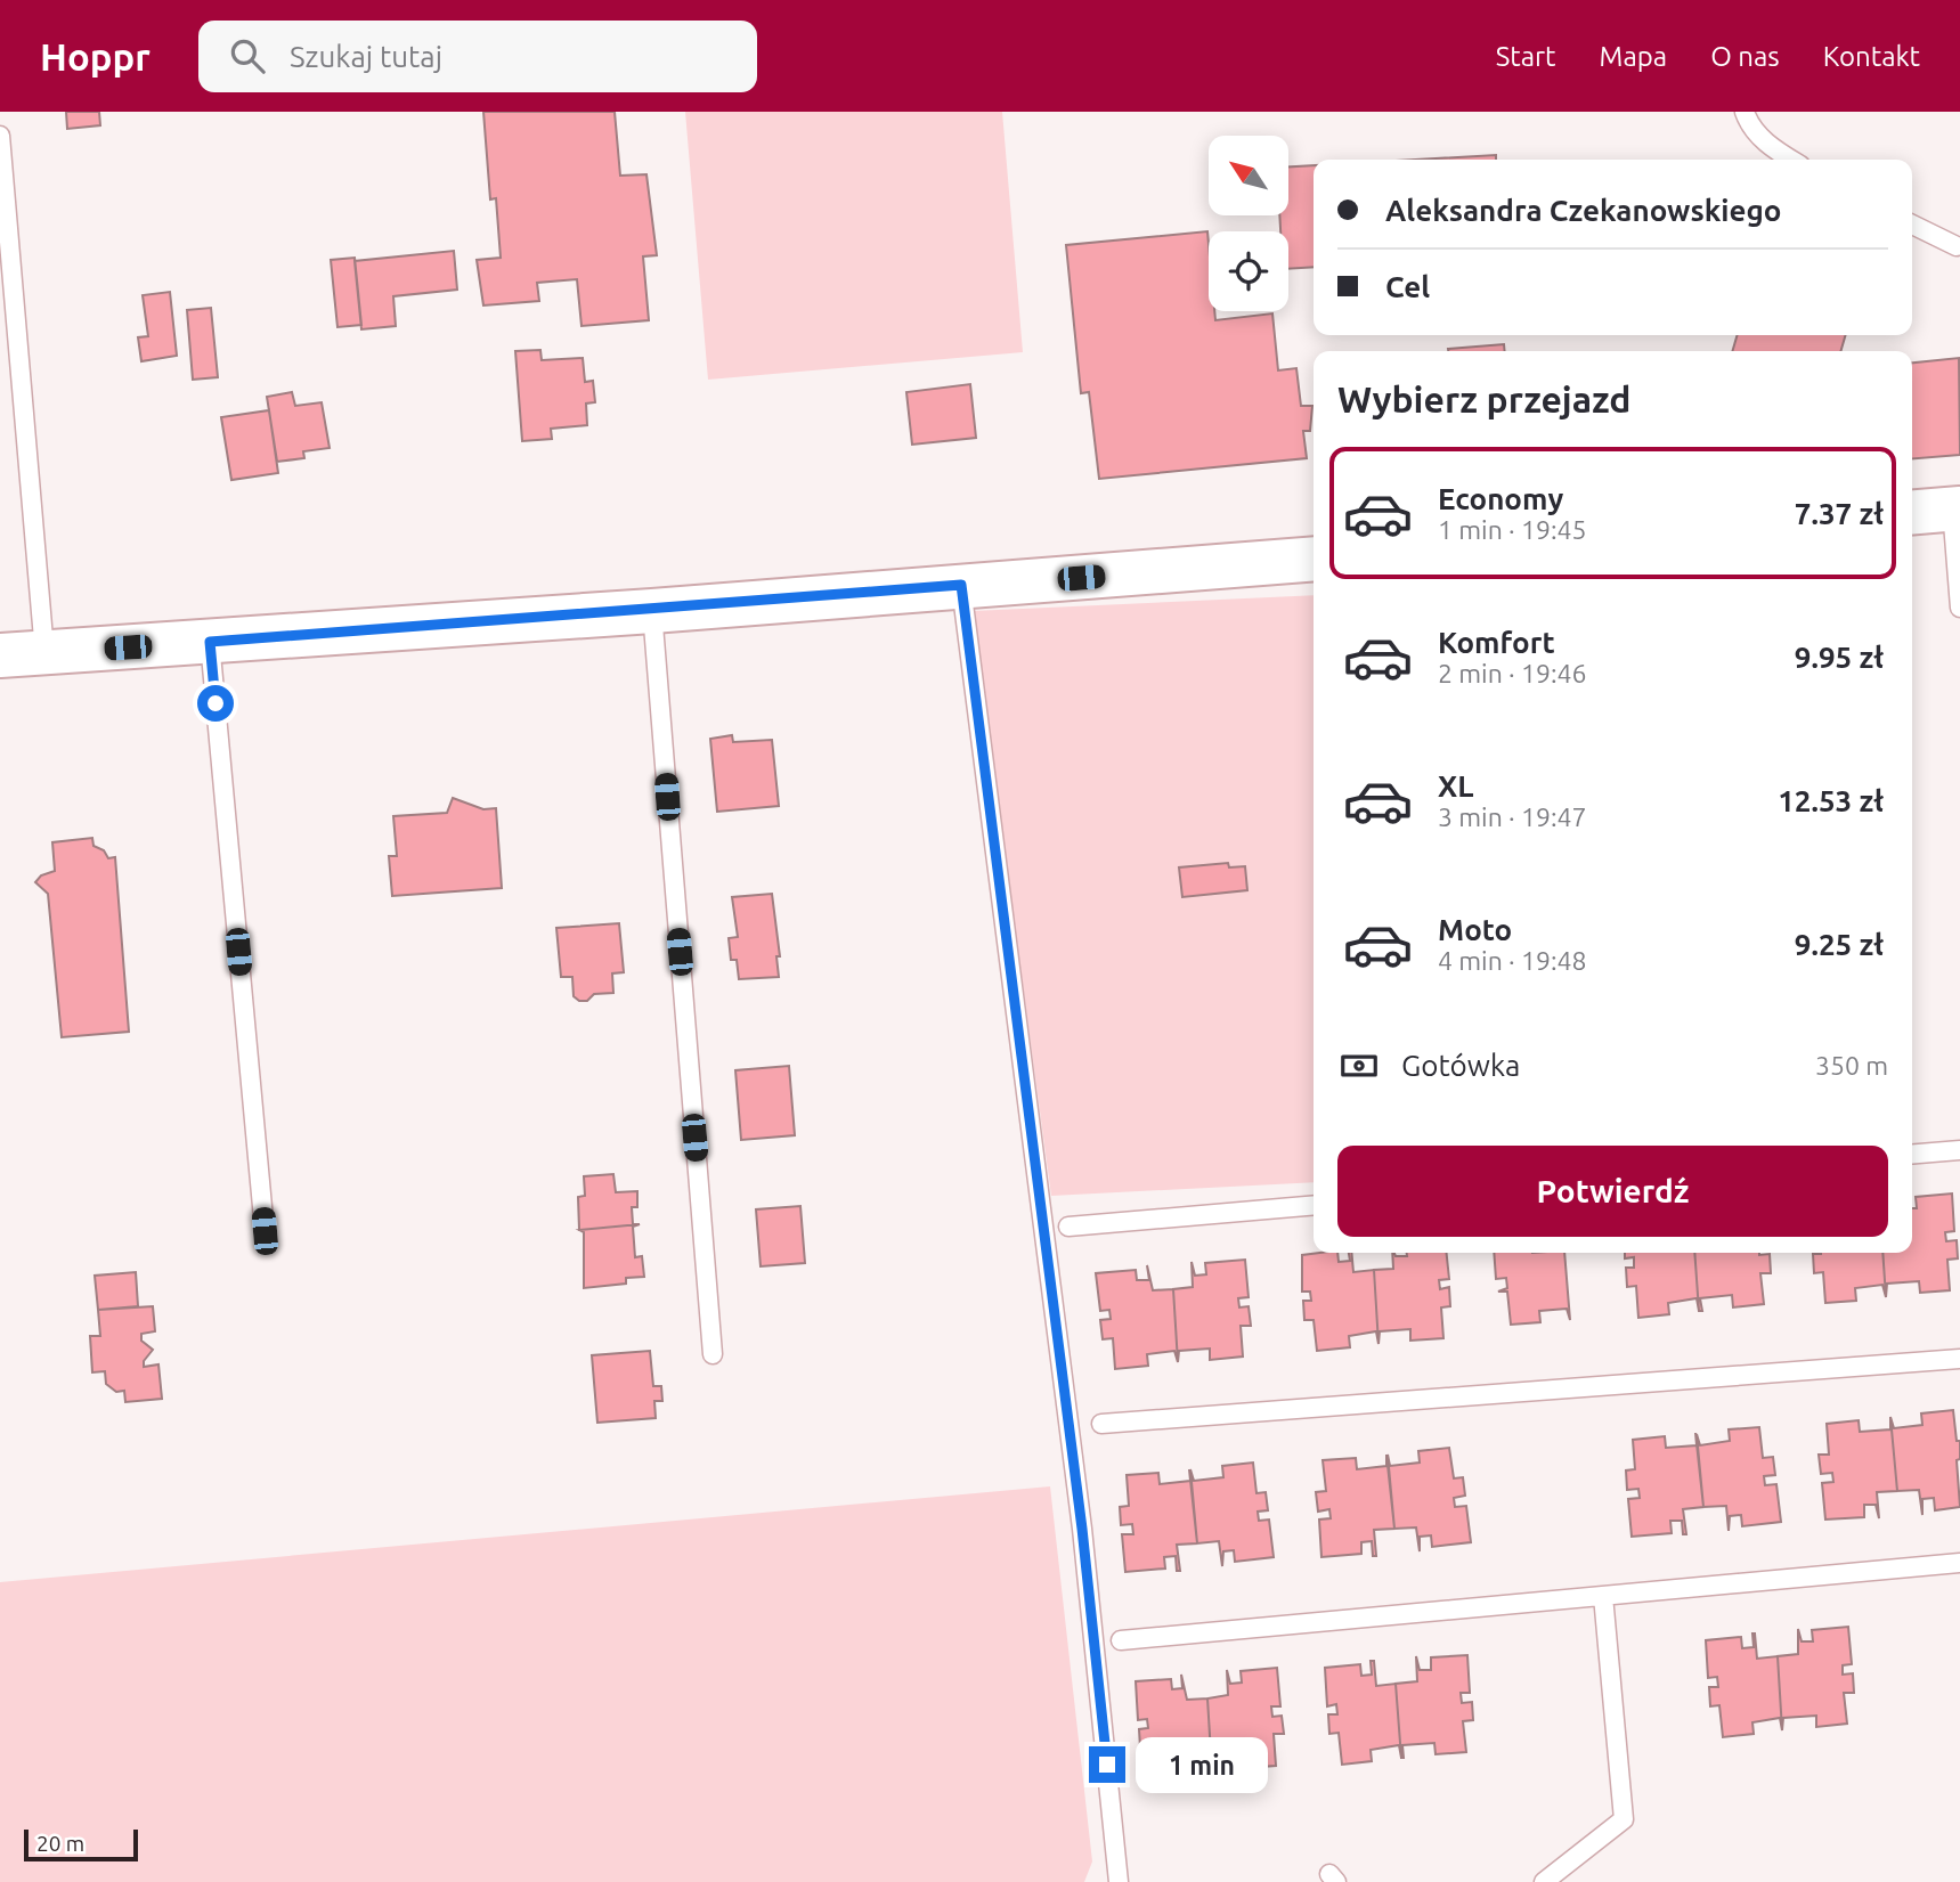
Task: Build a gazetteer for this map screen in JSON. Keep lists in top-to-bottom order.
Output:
{
  "scale_bar": "20 m",
  "north": "top left",
  "page": {
    "header": "Hoppr",
    "search": "Szukaj tutaj",
    "nav": [
      "Start",
      "Mapa",
      "O nas",
      "Kontakt"
    ],
    "banner": ["Aleksandra Czekanowskiego", "Cel"],
    "heading": "Wybierz przejazd",
    "list": [
      {
        "name": "Economy",
        "note": "1 min · 19:45",
        "value": "7.37 zł"
      },
      {
        "name": "Komfort",
        "note": "2 min · 19:46",
        "value": "9.95 zł"
      },
      {
        "name": "XL",
        "note": "3 min · 19:47",
        "value": "12.53 zł"
      },
      {
        "name": "Moto",
        "note": "4 min · 19:48",
        "value": "9.25 zł"
      }
    ],
    "pay": ["Gotówka", "350 m"],
    "buttons": "Potwierdź",
    "bubble": "1 min",
    "scale": "20 m"
  }
}
